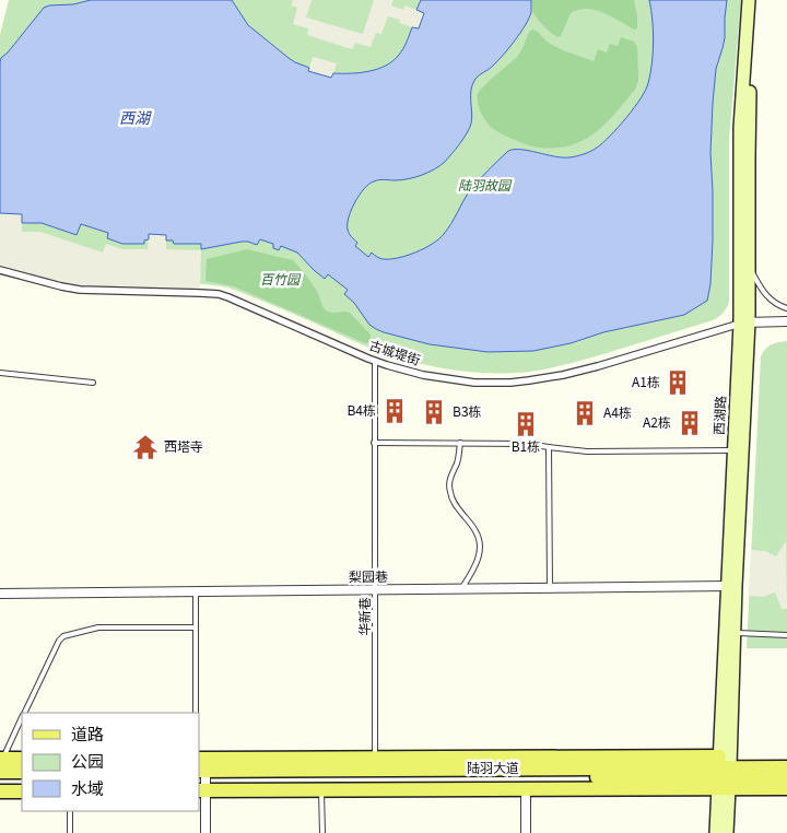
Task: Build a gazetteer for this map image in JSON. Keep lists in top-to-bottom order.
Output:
{
  "streets": {
    "main road": ["西湖路", "陆羽大道"],
    "street": ["古城堤街", "梨园巷"],
    "lane": ["华新巷"]
  },
  "crossings": [
    ["古城堤街", "西湖路"],
    ["古城堤街", "华新巷"],
    ["西湖路", "梨园巷"],
    ["西湖路", "陆羽大道"],
    ["梨园巷", "华新巷"]
  ],
  "water": ["西湖"],
  "parks": ["陆羽故园", "百竹园"],
  "places": {
    "building": [
      "A1栋",
      "B4栋",
      "B3栋",
      "A4栋",
      "A2栋",
      "B1栋"
    ],
    "temple": ["西塔寺"]
  },
  "legend": ["道路", "公园", "水域"]
}
